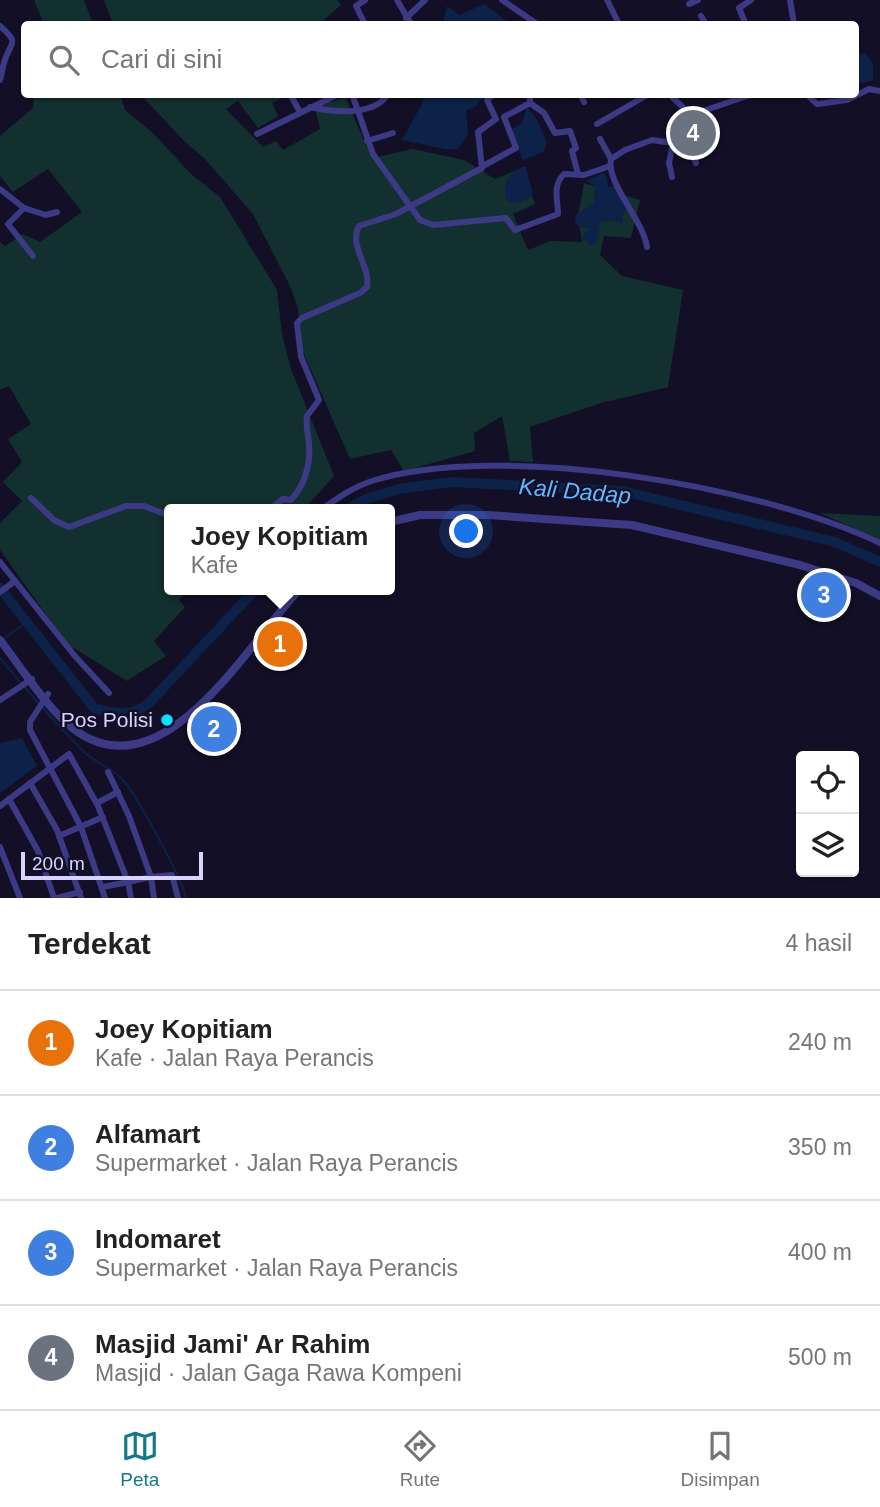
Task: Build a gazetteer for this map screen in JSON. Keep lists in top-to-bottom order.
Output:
{
  "water": ["Kali Dadap"],
  "places": ["Pos Polisi"],
  "scale_bar": "200 m",
  "page": {
    "search": "Cari di sini",
    "pins": [
      "4",
      "3",
      "1",
      "2"
    ],
    "popup": ["Joey Kopitiam", "Kafe"],
    "scale": "200 m",
    "heading": ["Terdekat", "4 hasil"],
    "list": [
      {
        "mark": "1",
        "name": "Joey Kopitiam",
        "note": "Kafe · Jalan Raya Perancis",
        "value": "240 m"
      },
      {
        "mark": "2",
        "name": "Alfamart",
        "note": "Supermarket · Jalan Raya Perancis",
        "value": "350 m"
      },
      {
        "mark": "3",
        "name": "Indomaret",
        "note": "Supermarket · Jalan Raya Perancis",
        "value": "400 m"
      },
      {
        "mark": "4",
        "name": "Masjid Jami' Ar Rahim",
        "note": "Masjid · Jalan Gaga Rawa Kompeni",
        "value": "500 m"
      }
    ],
    "nav": ["Peta", "Rute", "Disimpan"]
  }
}
